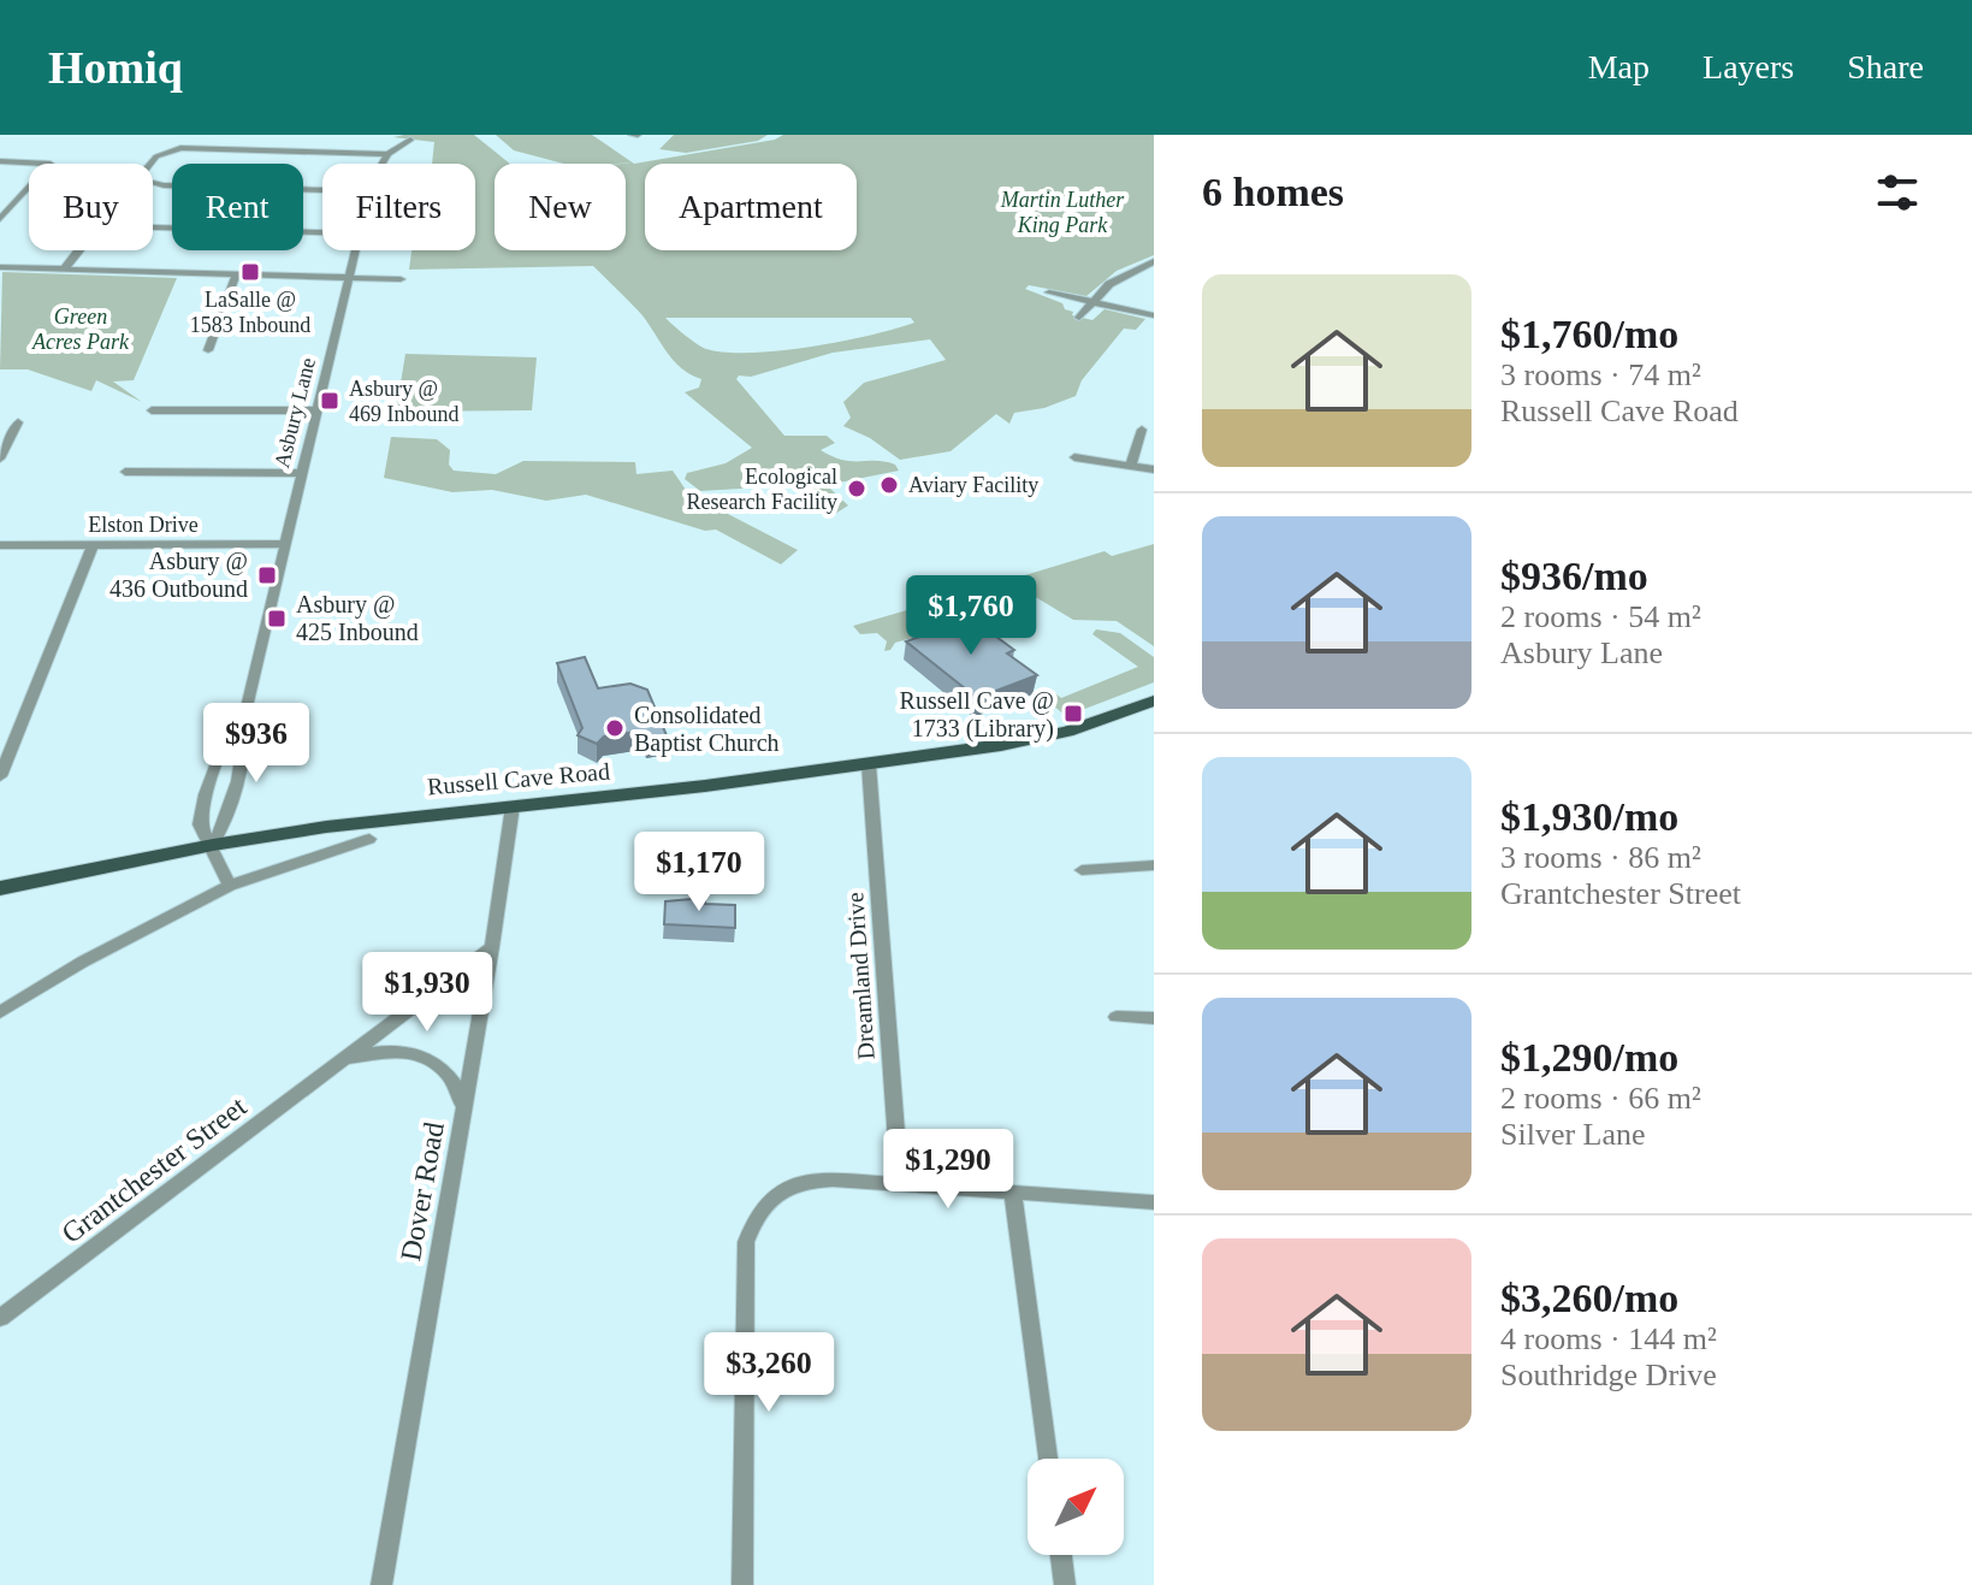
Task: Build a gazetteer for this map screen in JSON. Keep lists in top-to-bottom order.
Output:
{
  "streets": {
    "main road": ["Russell Cave Road"],
    "street": [
      "Asbury Lane",
      "Elston Drive",
      "Dreamland Drive",
      "Grantchester Street",
      "Dover Road"
    ]
  },
  "crossings": [
    ["Asbury Lane", "Elston Drive"],
    ["Asbury Lane", "Russell Cave Road"],
    ["Russell Cave Road", "Dreamland Drive"],
    ["Russell Cave Road", "Dover Road"],
    ["Grantchester Street", "Dover Road"]
  ],
  "parks": ["Martin Luther King Park", "Green Acres Park"],
  "places": {
    "transit": [
      "LaSalle @ 1583 Inbound",
      "Asbury @ 469 Inbound",
      "Asbury @ 436 Outbound",
      "Asbury @ 425 Inbound",
      "Russell Cave @ 1733 (Library)"
    ],
    "other": ["Aviary Facility", "Ecological Research Facility", "Consolidated Baptist Church"]
  },
  "north": "top right",
  "page": {
    "header": "Homiq",
    "nav": ["Map", "Layers", "Share"],
    "heading": "6 homes",
    "chip": [
      "Buy",
      "Rent",
      "Filters",
      "New",
      "Apartment"
    ],
    "list": [
      {
        "name": "$1,760/mo",
        "note": "3 rooms · 74 m² · Russell Cave Road"
      },
      {
        "name": "$936/mo",
        "note": "2 rooms · 54 m² · Asbury Lane"
      },
      {
        "name": "$1,930/mo",
        "note": "3 rooms · 86 m² · Grantchester Street"
      },
      {
        "name": "$1,290/mo",
        "note": "2 rooms · 66 m² · Silver Lane"
      },
      {
        "name": "$3,260/mo",
        "note": "4 rooms · 144 m² · Southridge Drive"
      }
    ],
    "price": [
      "$1,760",
      "$936",
      "$1,170",
      "$1,930",
      "$1,290",
      "$3,260"
    ]
  }
}
